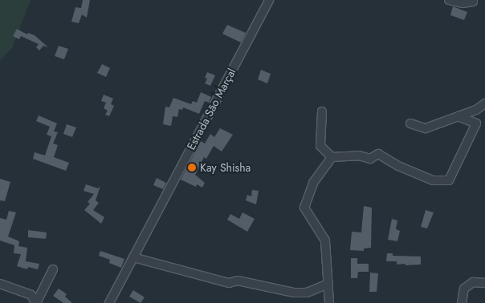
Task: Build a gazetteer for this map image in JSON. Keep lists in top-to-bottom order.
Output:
{
  "streets": {
    "street": ["Estrada São Marçal"]
  },
  "places": ["Kay Shisha"]
}
